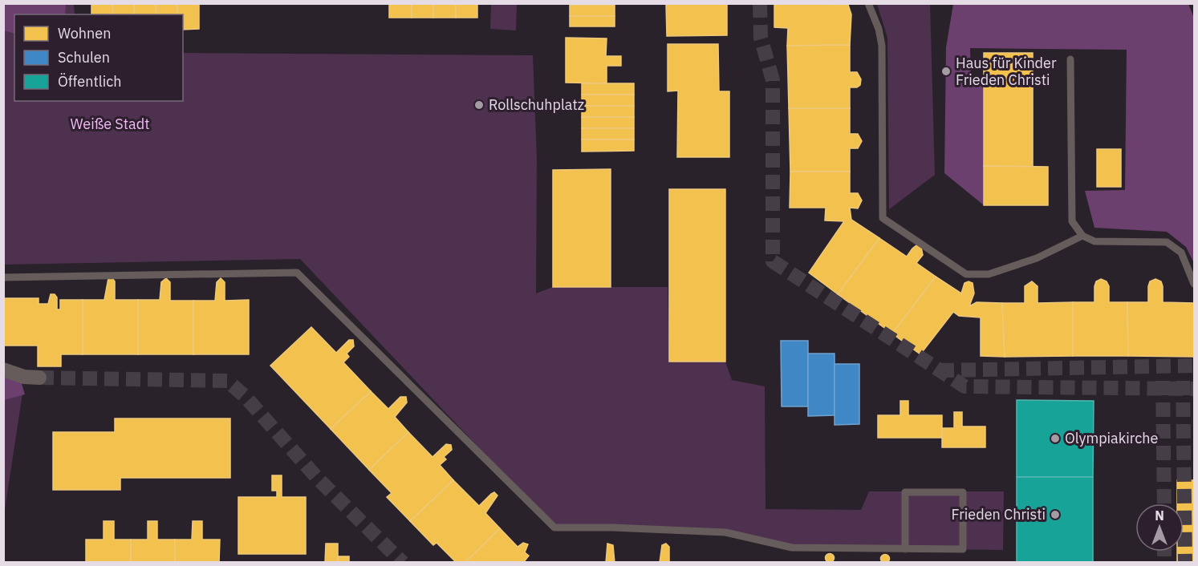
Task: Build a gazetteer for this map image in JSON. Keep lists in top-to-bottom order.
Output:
{
  "parks": ["Weiße Stadt"],
  "places": [
    "Haus für Kinder Frieden Christi",
    "Rollschuhplatz",
    "Olympiakirche",
    "Frieden Christi"
  ],
  "legend": ["Wohnen", "Schulen", "Öffentlich"],
  "north": "top"
}
